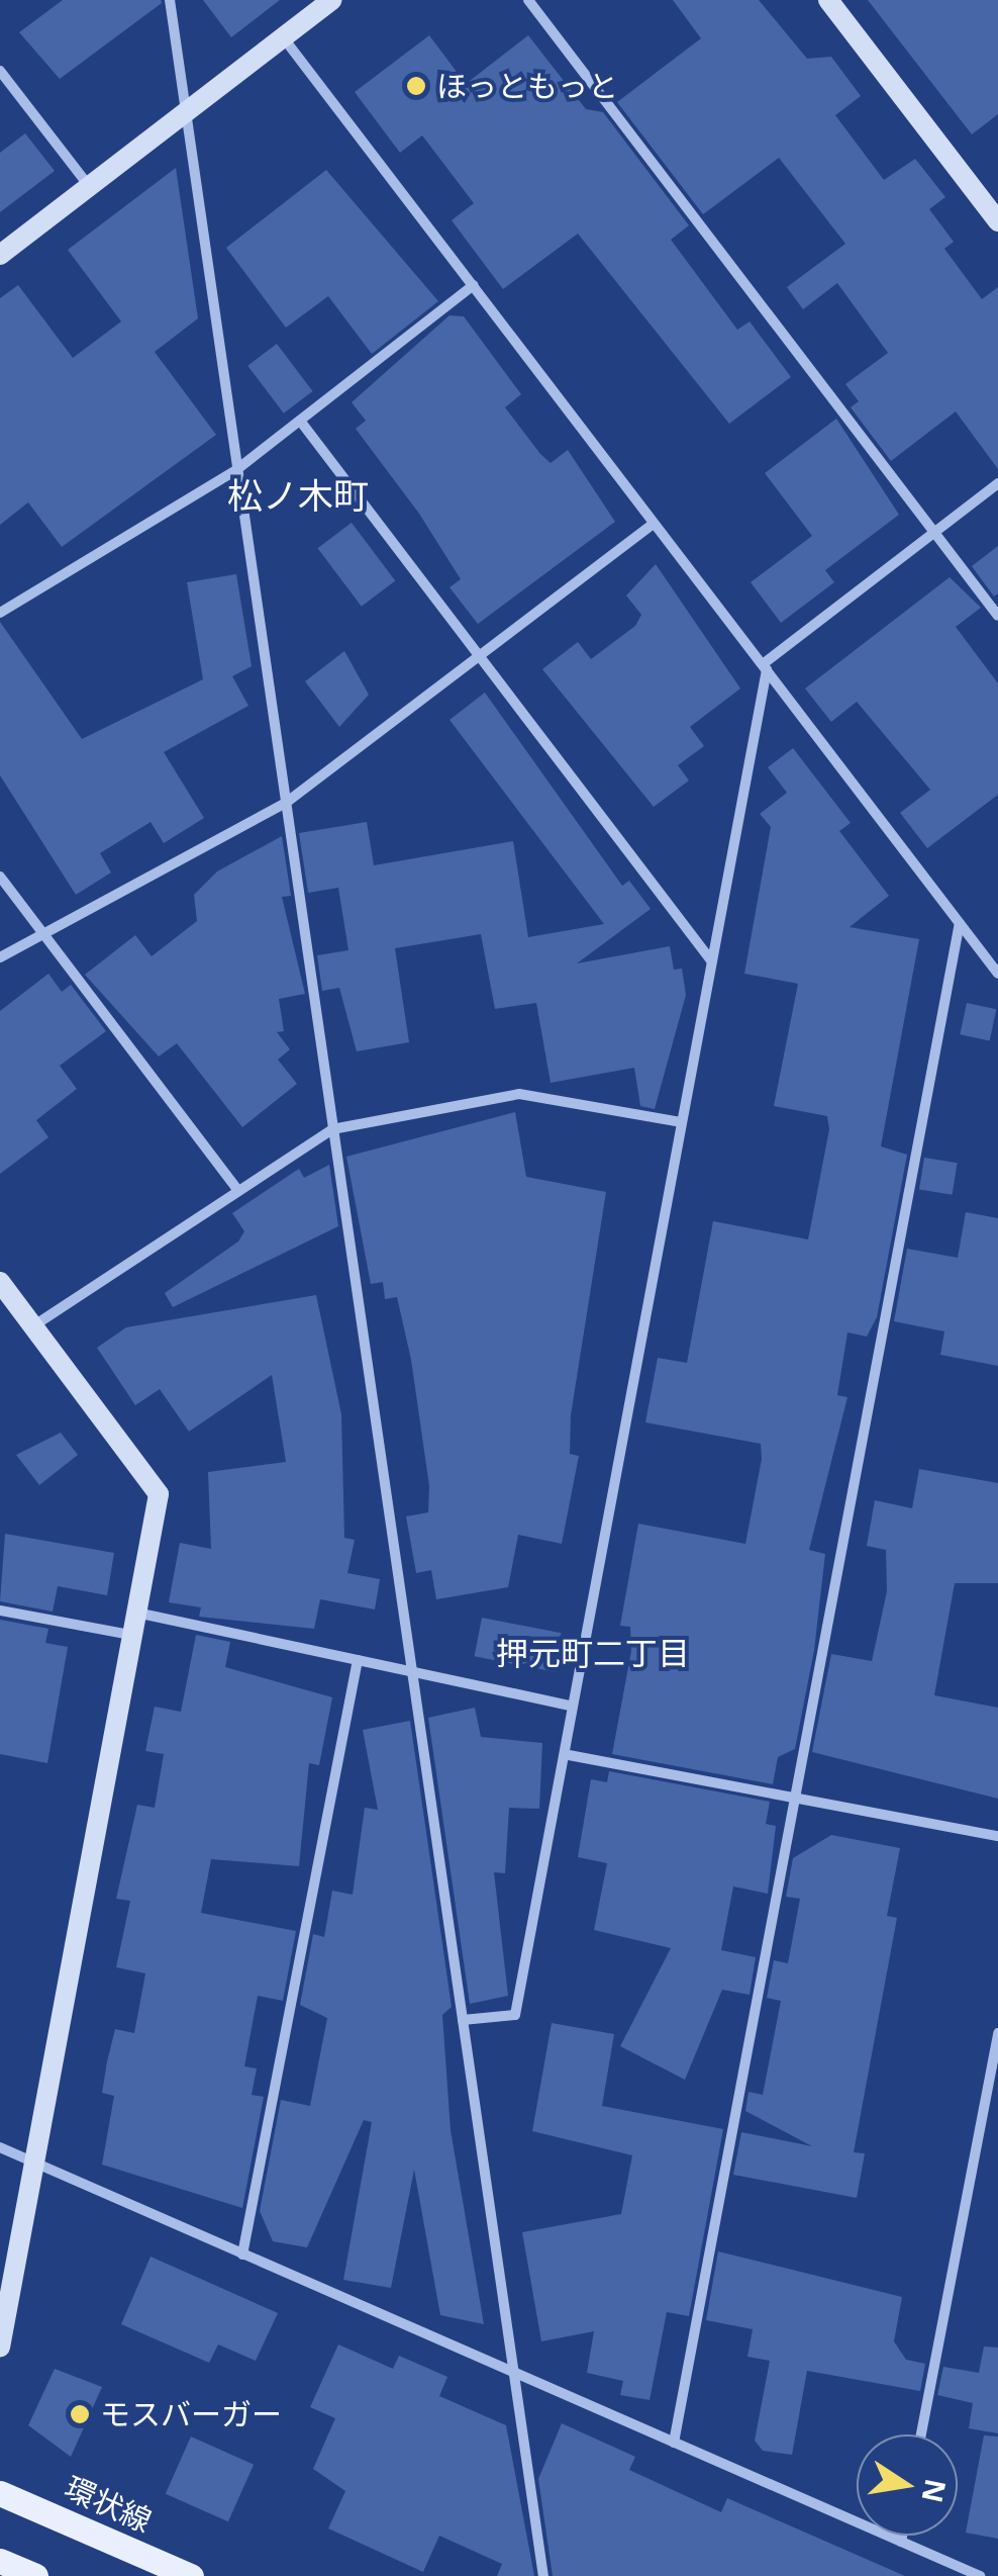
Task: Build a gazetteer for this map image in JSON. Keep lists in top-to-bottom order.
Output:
{
  "streets": {
    "main road": ["環状線"]
  },
  "districts": ["松ノ木町", "押元町二丁目"],
  "places": ["ほっともっと", "モスバーガー"],
  "north": "right"
}
